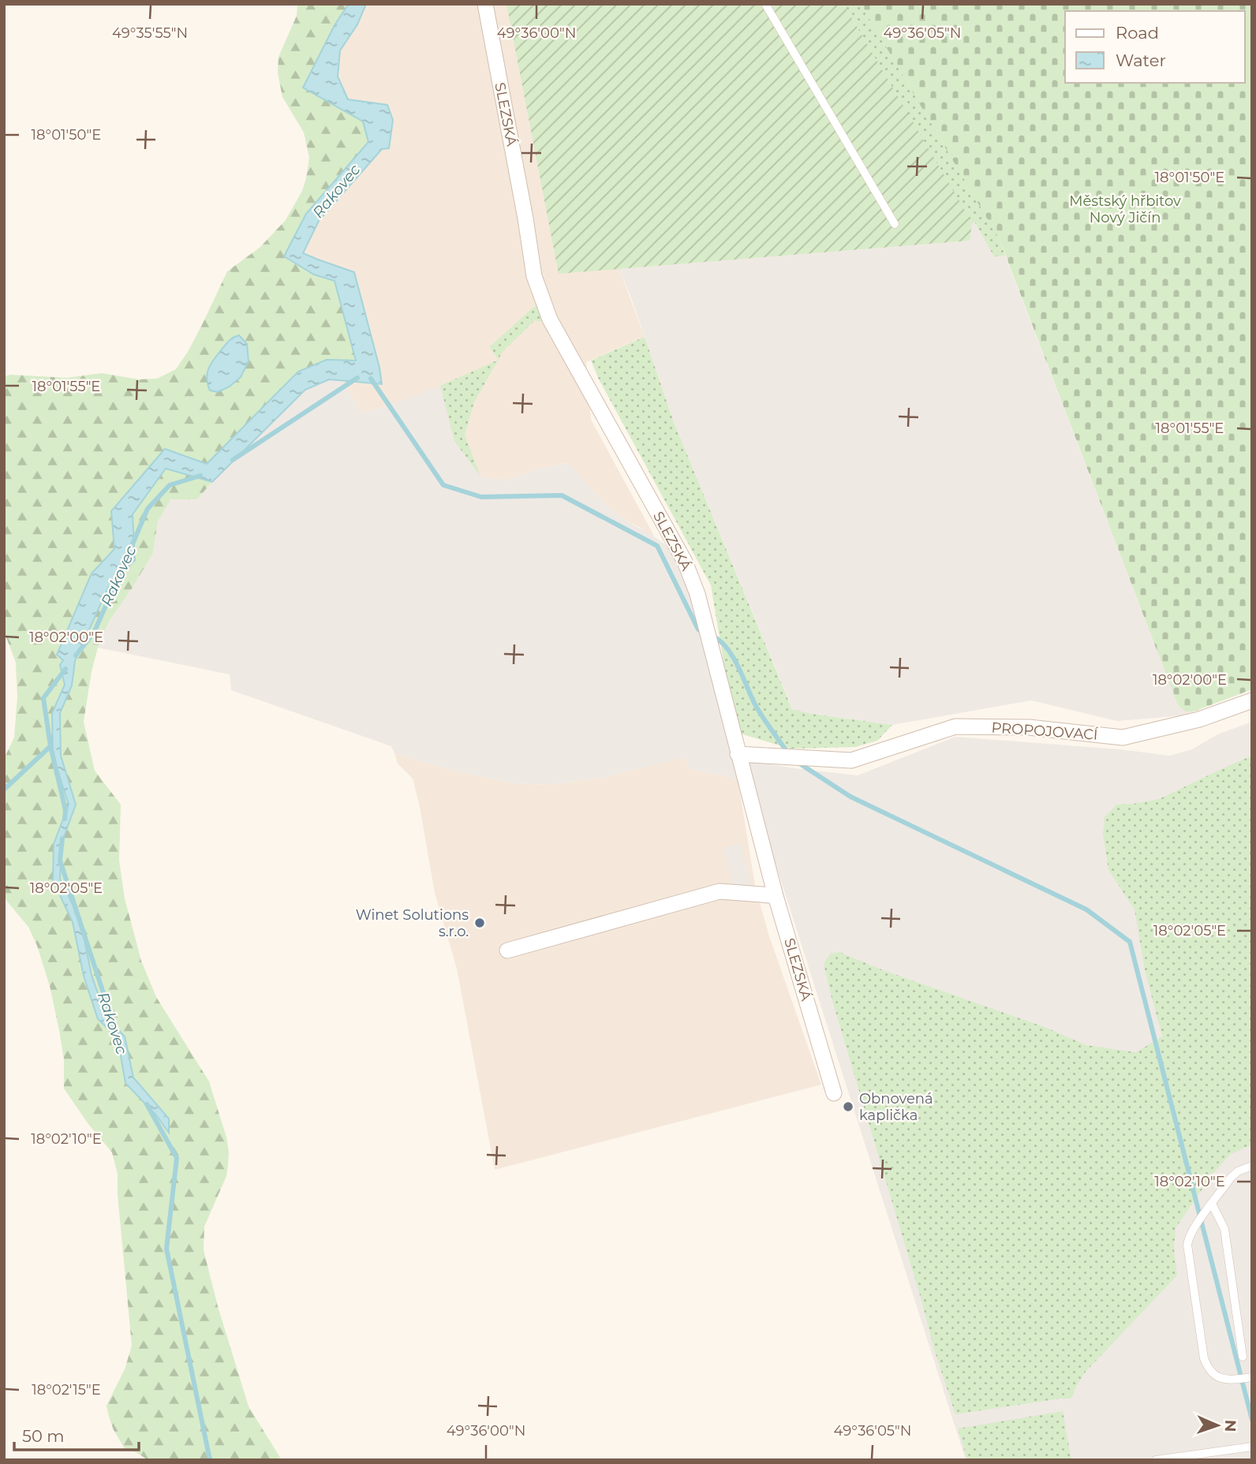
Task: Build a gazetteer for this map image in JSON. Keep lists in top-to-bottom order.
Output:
{
  "streets": {
    "street": ["SLEZSKÁ", "PROPOJOVACÍ"]
  },
  "crossings": [
    ["SLEZSKÁ", "PROPOJOVACÍ"]
  ],
  "water": ["Rakovec"],
  "parks": ["Městský hřbitov Nový Jičín"],
  "places": ["Winet Solutions s.r.o.", "Obnovená kaplička"],
  "legend": ["Road", "Water"],
  "scale_bar": "50 m",
  "north": "right",
  "coordinates": [
    "49°35'55\"N",
    "49°36'00\"N",
    "49°36'05\"N",
    "18°01'50\"E",
    "18°01'55\"E",
    "18°02'00\"E",
    "18°02'05\"E",
    "18°02'10\"E",
    "18°02'15\"E"
  ]
}
